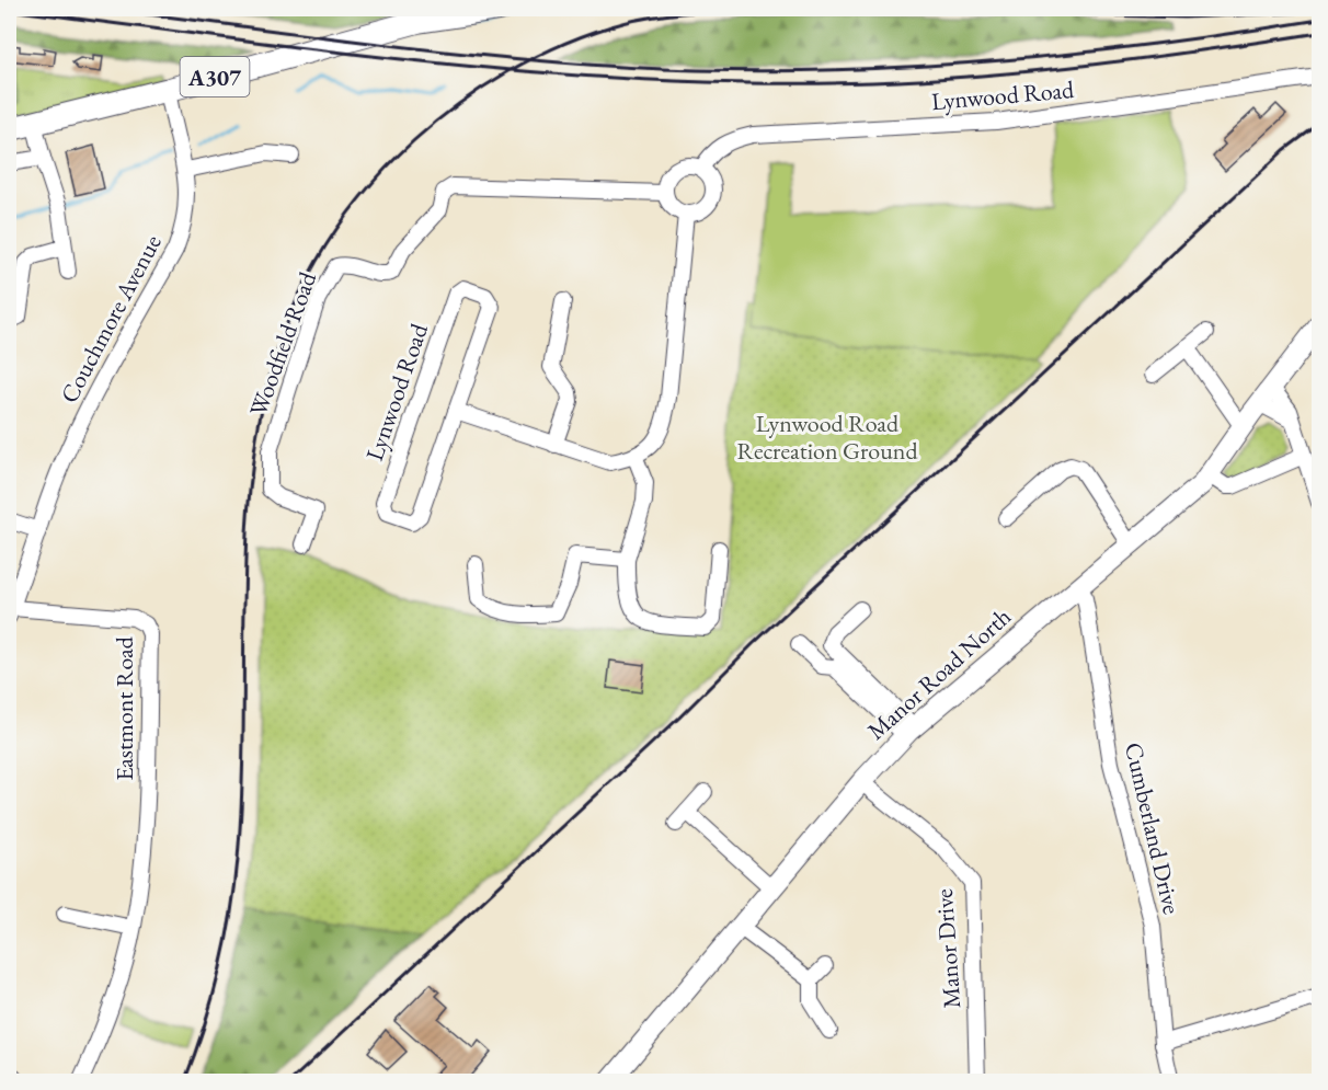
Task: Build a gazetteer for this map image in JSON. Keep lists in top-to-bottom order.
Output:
{
  "streets": {
    "main road": ["A307"],
    "street": [
      "Lynwood Road",
      "Couchmore Avenue",
      "Woodfield Road",
      "Manor Road North",
      "Eastmont Road",
      "Cumberland Drive",
      "Manor Drive"
    ]
  },
  "crossings": [
    ["A307", "Couchmore Avenue"],
    ["Lynwood Road", "Woodfield Road"],
    ["Couchmore Avenue", "Eastmont Road"],
    ["Manor Road North", "Cumberland Drive"],
    ["Manor Road North", "Manor Drive"]
  ],
  "parks": ["Lynwood Road Recreation Ground"]
}
